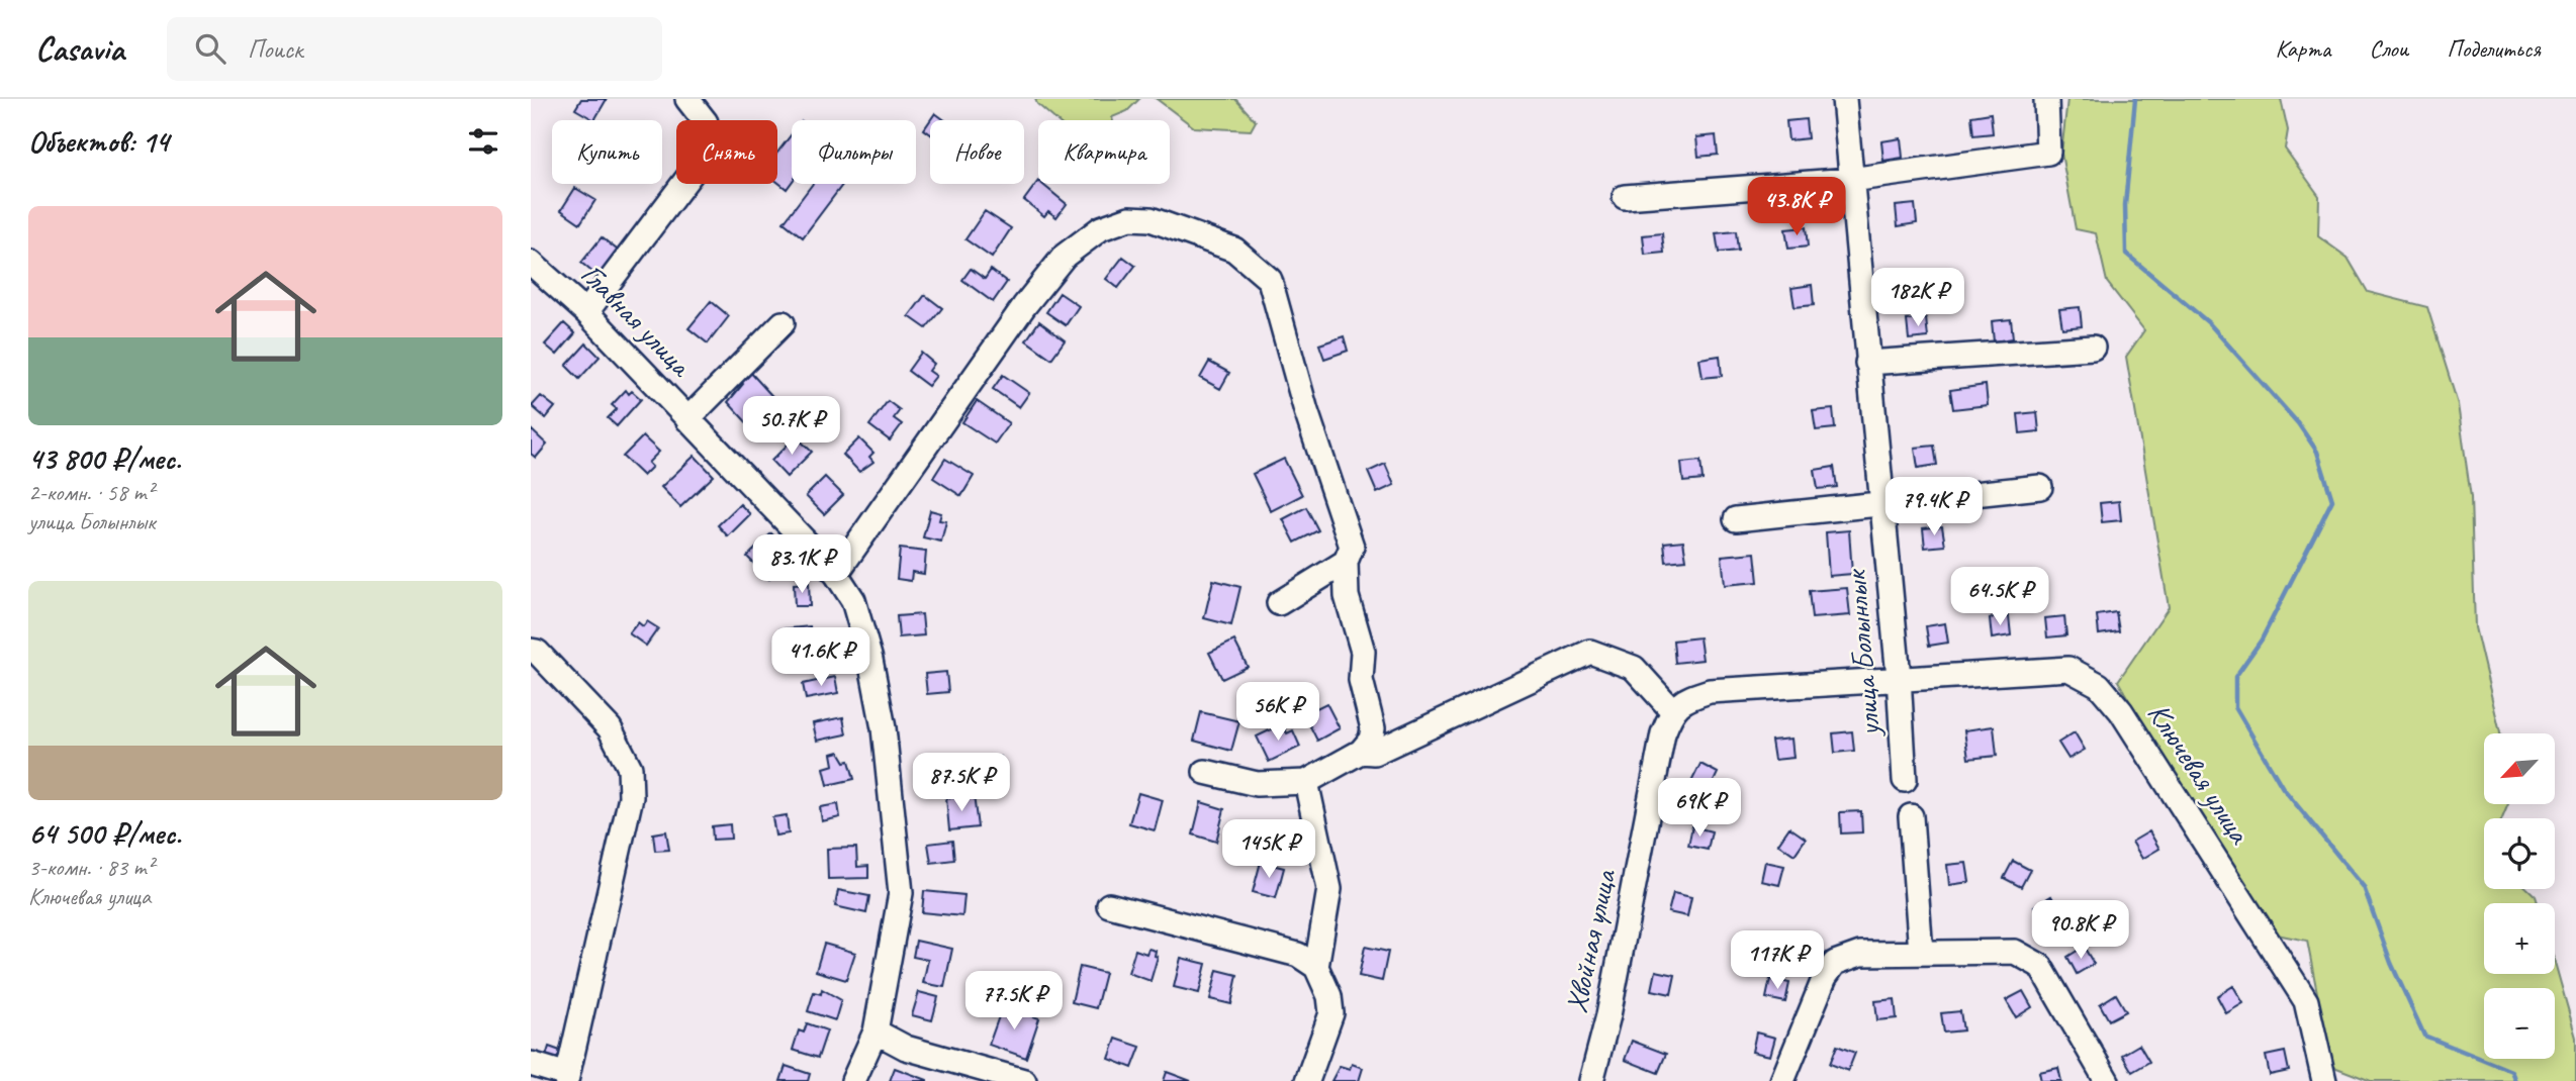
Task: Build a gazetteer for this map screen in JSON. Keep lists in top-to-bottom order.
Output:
{
  "streets": {
    "street": [
      "Главная улица",
      "улица Болынлык",
      "Ключевая улица",
      "Хвойная улица"
    ]
  },
  "crossings": [
    ["улица Болынлык", "Ключевая улица"]
  ],
  "north": "bottom left",
  "page": {
    "header": "Casavia",
    "search": "Поиск",
    "nav": ["Карта", "Слои", "Поделиться"],
    "heading": "Объектов: 14",
    "chip": [
      "Купить",
      "Снять",
      "Фильтры",
      "Новое",
      "Квартира"
    ],
    "price": [
      "43.8K ₽",
      "182K ₽",
      "50.7K ₽",
      "79.4K ₽",
      "83.1K ₽",
      "64.5K ₽",
      "41.6K ₽",
      "56K ₽",
      "87.5K ₽",
      "69K ₽",
      "145K ₽",
      "90.8K ₽",
      "117K ₽",
      "77.5K ₽"
    ],
    "list": [
      {
        "name": "43 800 ₽/мес.",
        "note": "2-комн. · 58 m² · улица Болынлык"
      },
      {
        "name": "64 500 ₽/мес.",
        "note": "3-комн. · 83 m² · Ключевая улица"
      }
    ],
    "map_buttons": ["+", "−"]
  }
}
